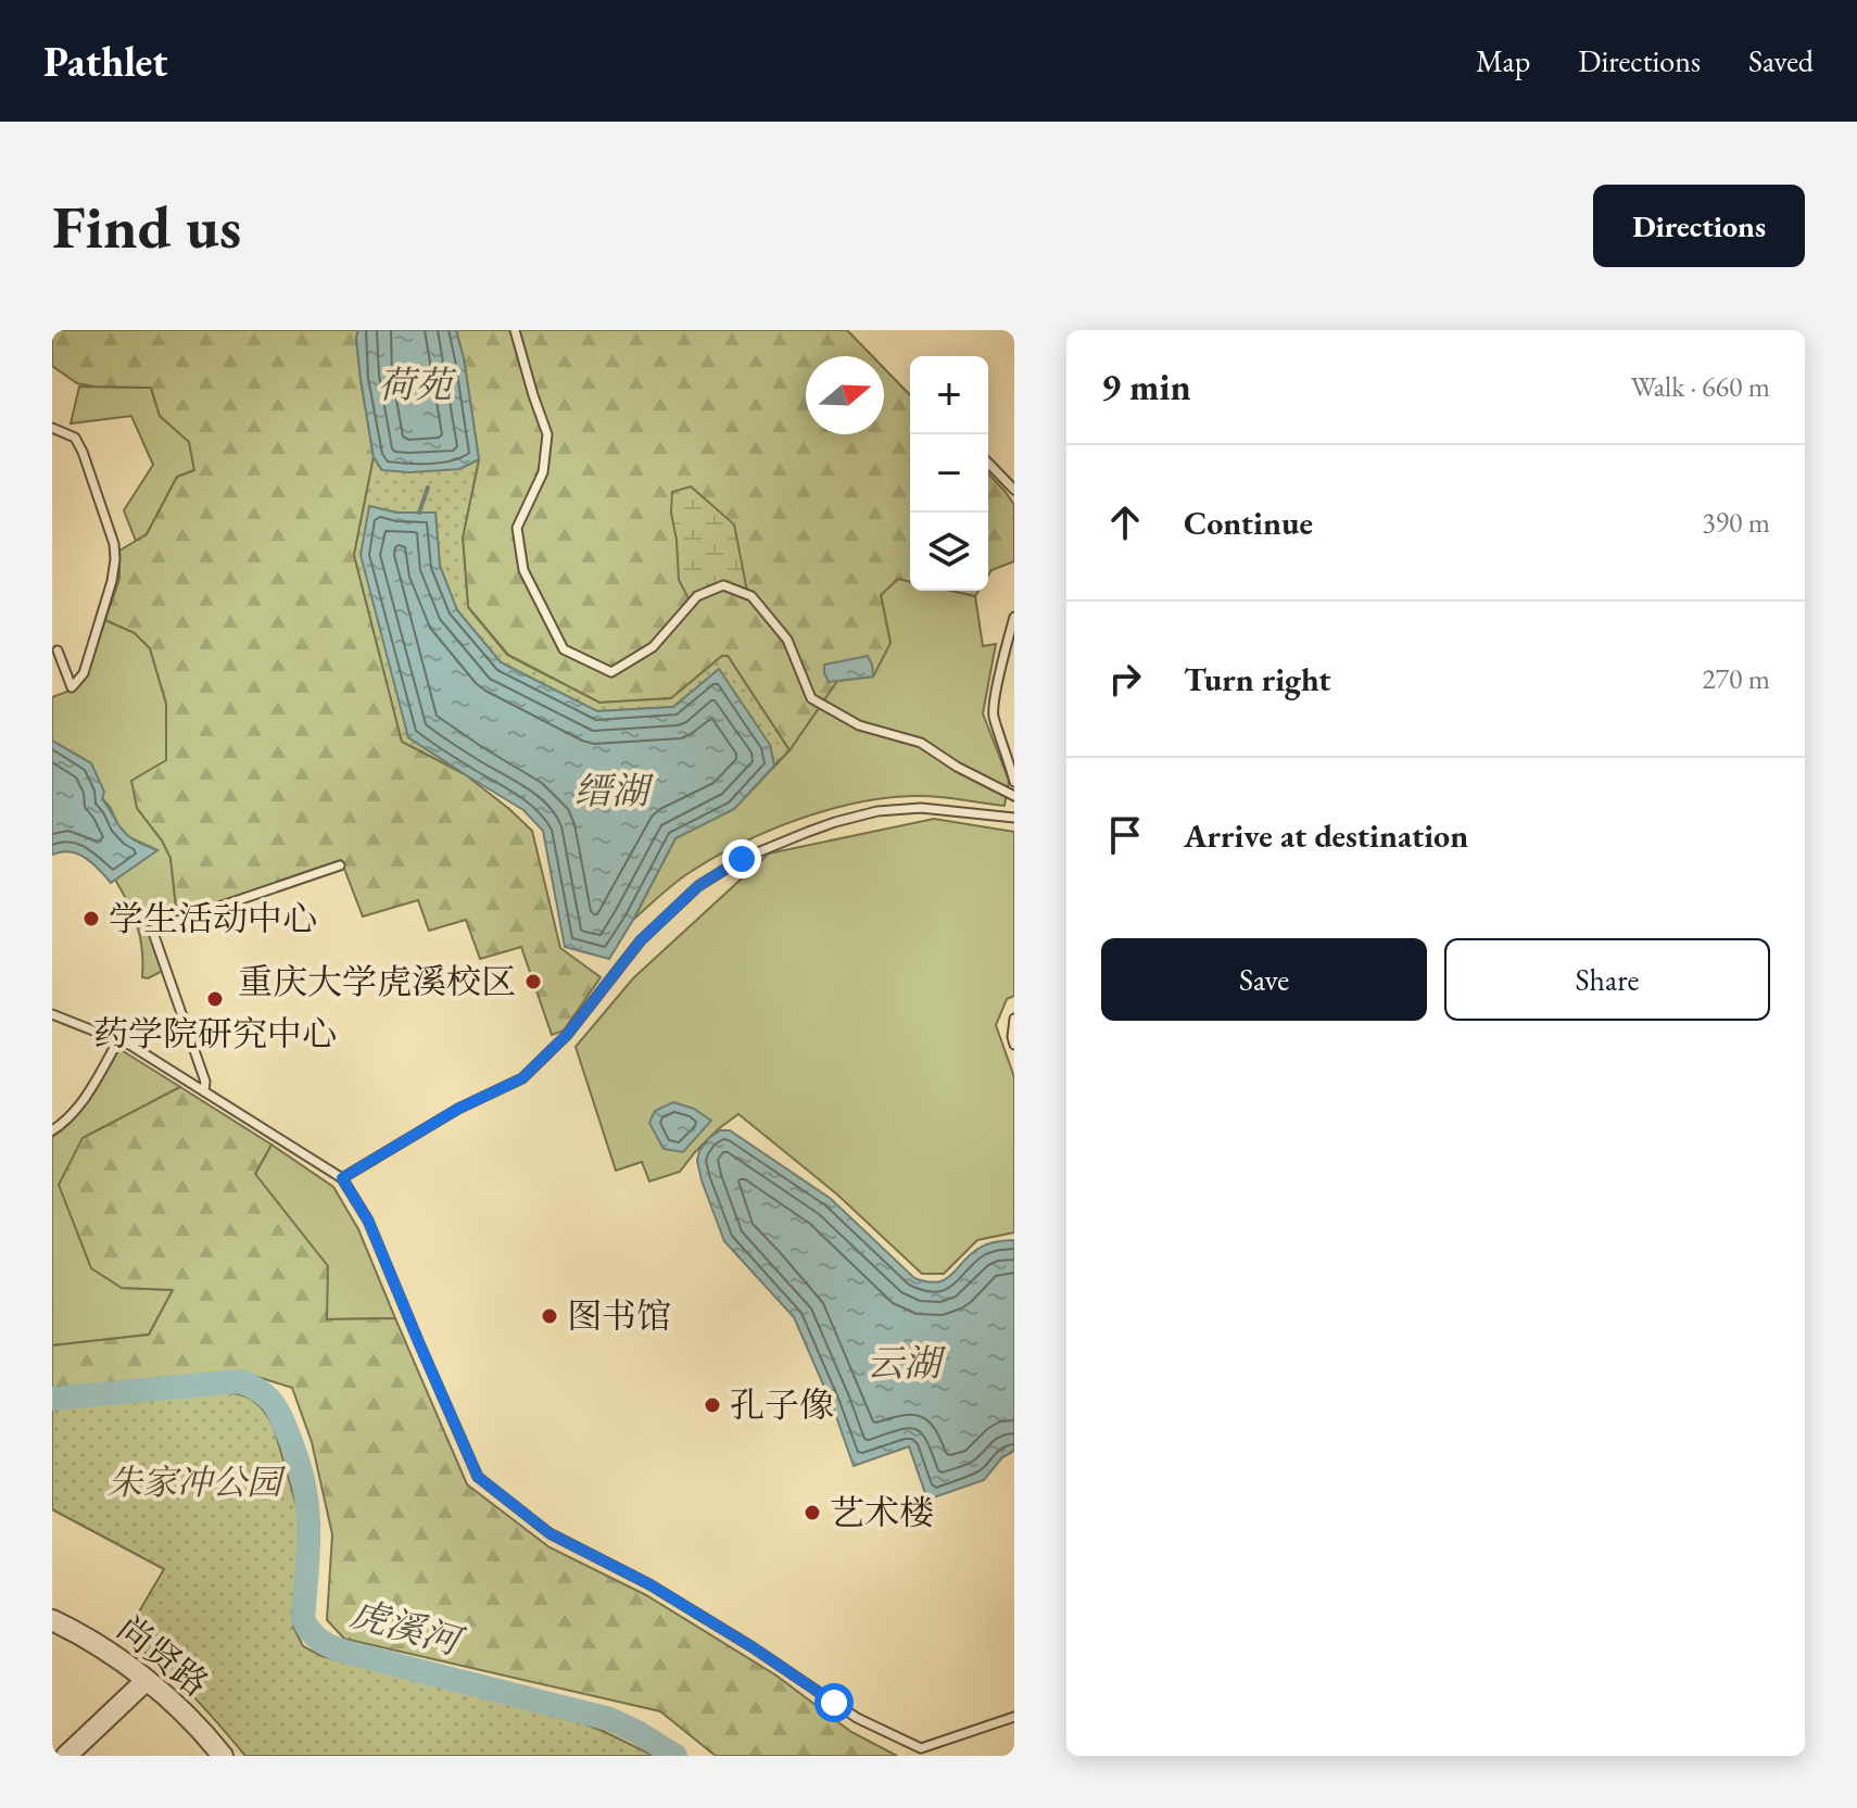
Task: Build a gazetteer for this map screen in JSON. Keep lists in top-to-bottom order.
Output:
{
  "streets": {
    "street": ["尚贤路"]
  },
  "water": [
    "荷苑",
    "缙湖",
    "云湖",
    "虎溪河"
  ],
  "parks": ["朱家冲公园"],
  "places": [
    "学生活动中心",
    "重庆大学虎溪校区",
    "药学院研究中心",
    "图书馆",
    "孔子像",
    "艺术楼"
  ],
  "north": "right",
  "page": {
    "header": "Pathlet",
    "nav": ["Map", "Directions", "Saved"],
    "buttons": [
      "Directions",
      ["Save", "Share"]
    ],
    "title": "Find us",
    "heading": ["9 min", "Walk · 660 m"],
    "map_buttons": ["+", "−"],
    "list": [
      ["Continue", "390 m"],
      ["Turn right", "270 m"],
      "Arrive at destination"
    ]
  }
}
